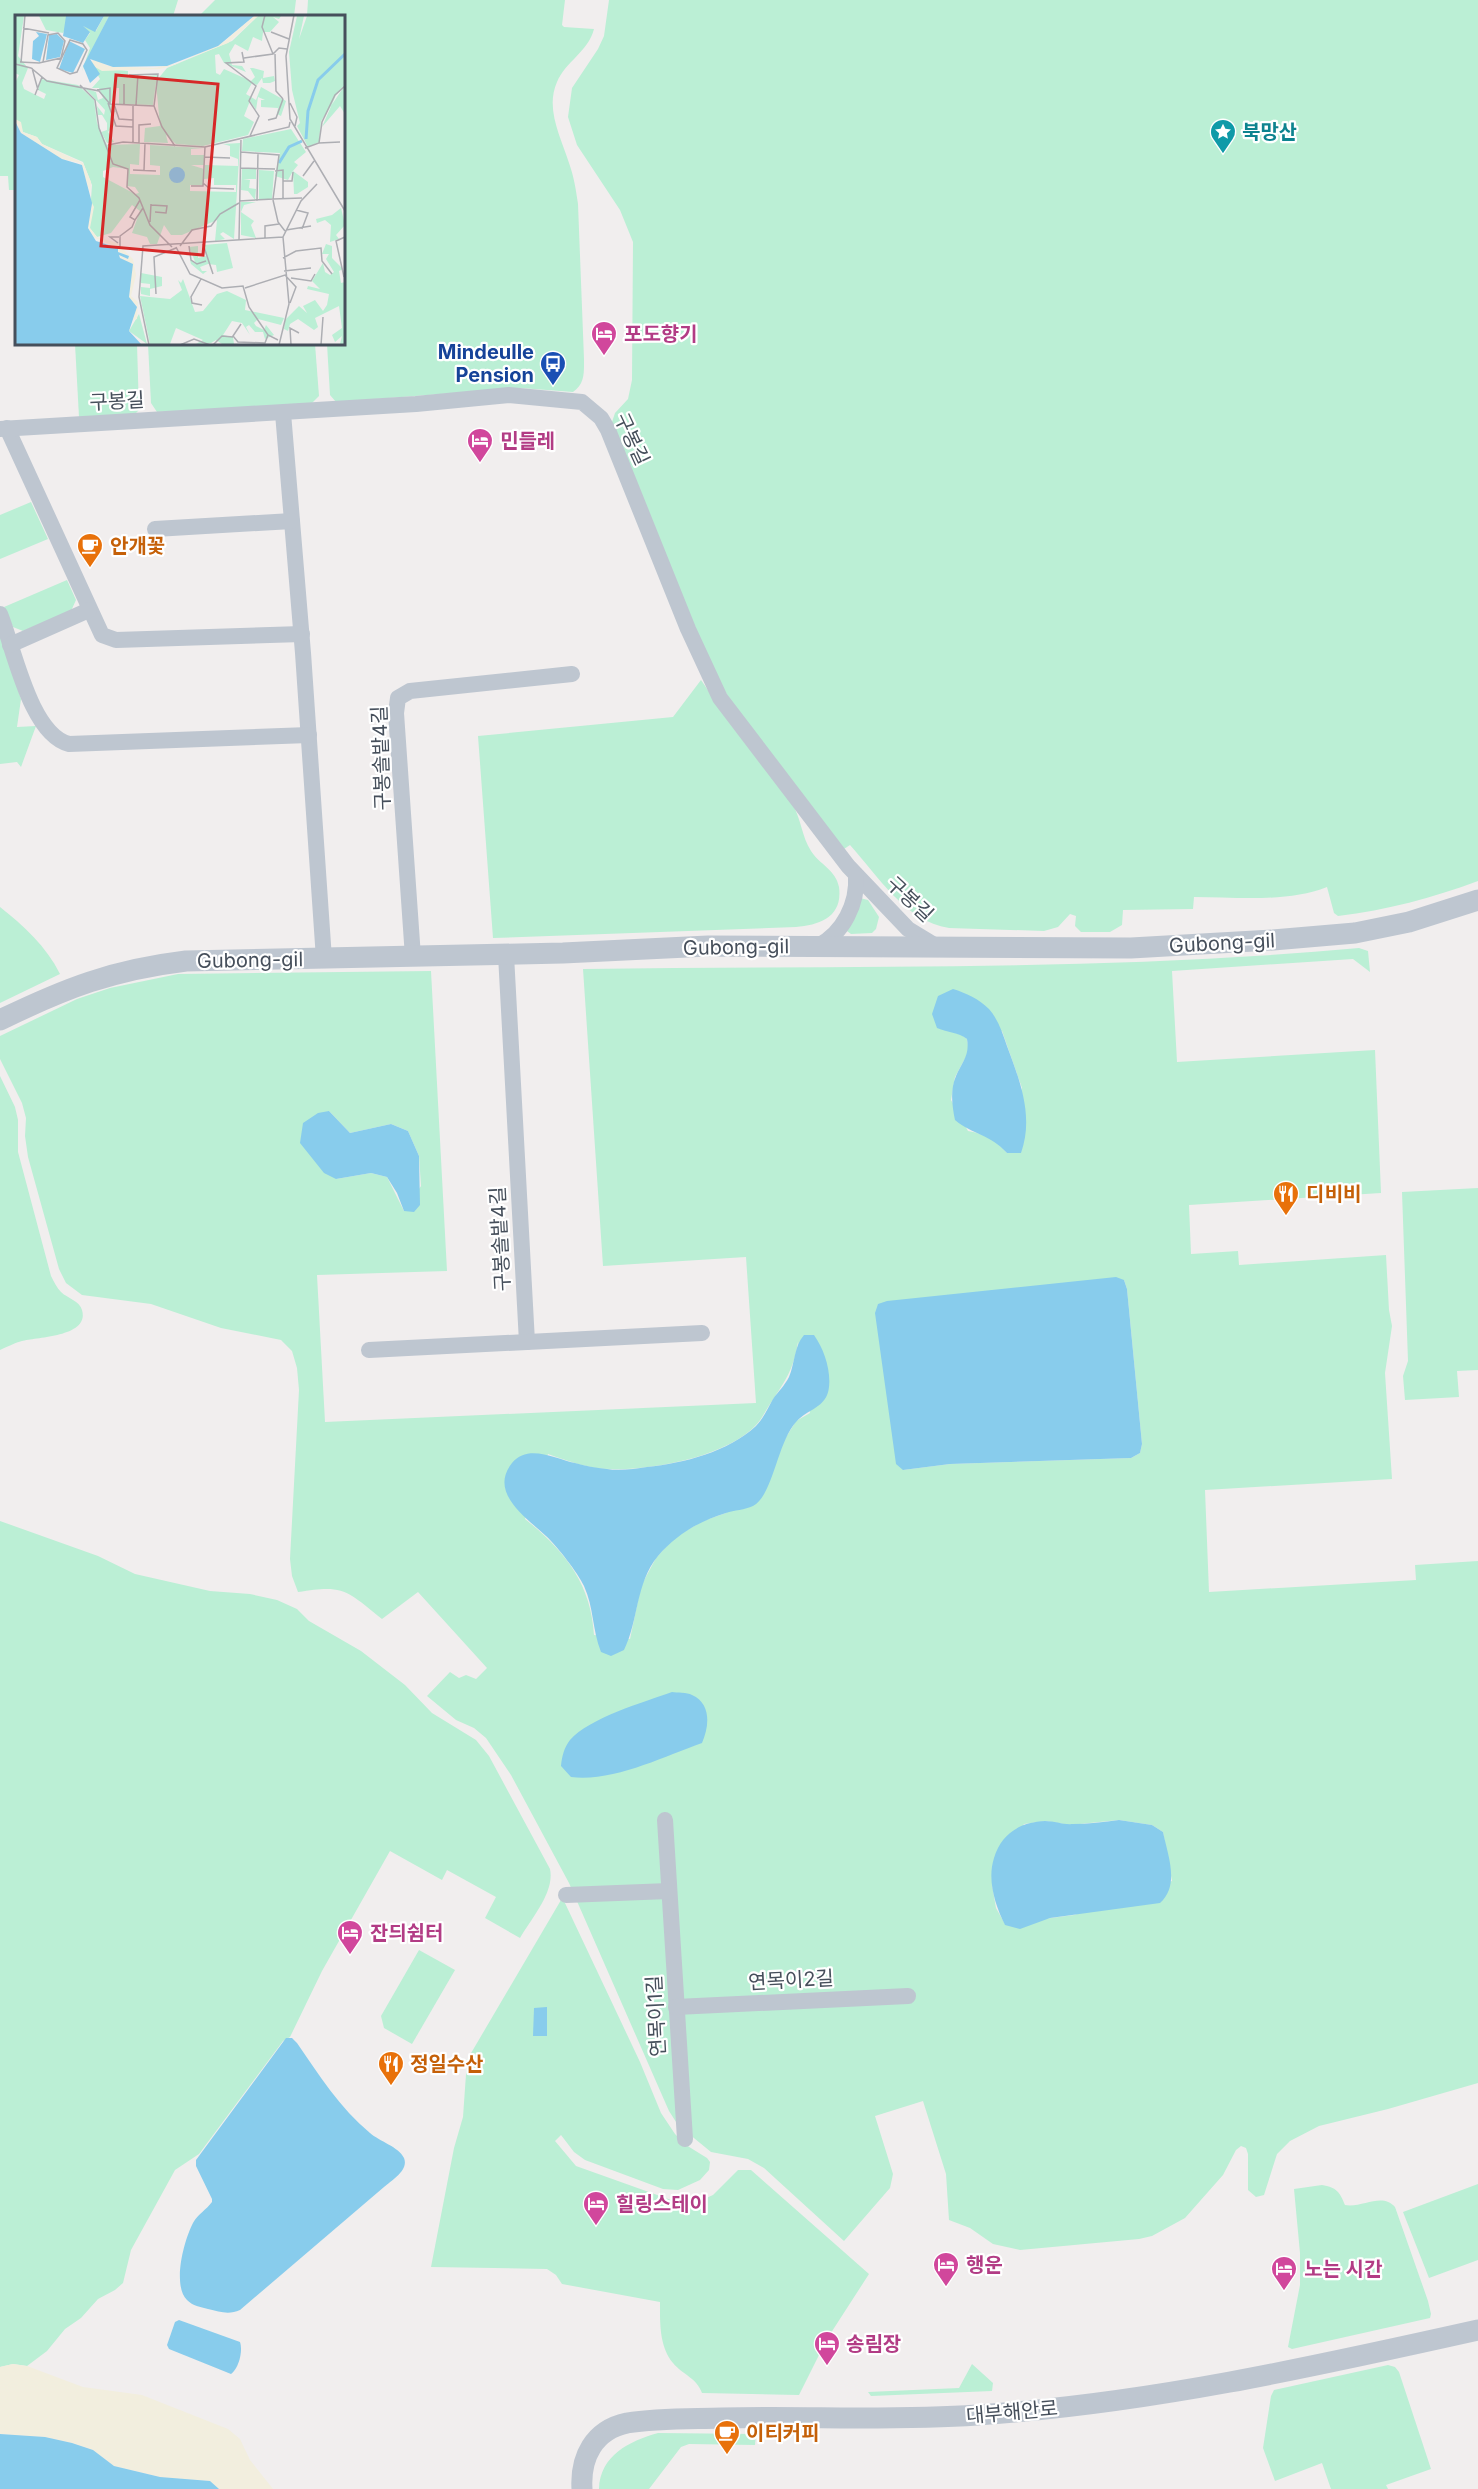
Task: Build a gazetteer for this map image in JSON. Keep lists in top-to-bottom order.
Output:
{
  "streets": {
    "street": [
      "구봉길",
      "구봉솔밭4길",
      "Gubong-gil",
      "연목이2길",
      "연목이1길",
      "대부해안로"
    ]
  },
  "crossings": [
    ["구봉길", "Gubong-gil"],
    ["구봉솔밭4길", "Gubong-gil"],
    ["연목이2길", "연목이1길"]
  ],
  "places": {
    "place": ["북망산"],
    "hotel": [
      "포도향기",
      "민들레",
      "잔듸쉼터",
      "힐링스테이",
      "행운",
      "노는 시간",
      "송림장"
    ],
    "bus stop": ["Mindeulle Pension"],
    "cafe": ["안개꽃", "이티커피"],
    "restaurant": ["디비비", "정일수산"]
  }
}
